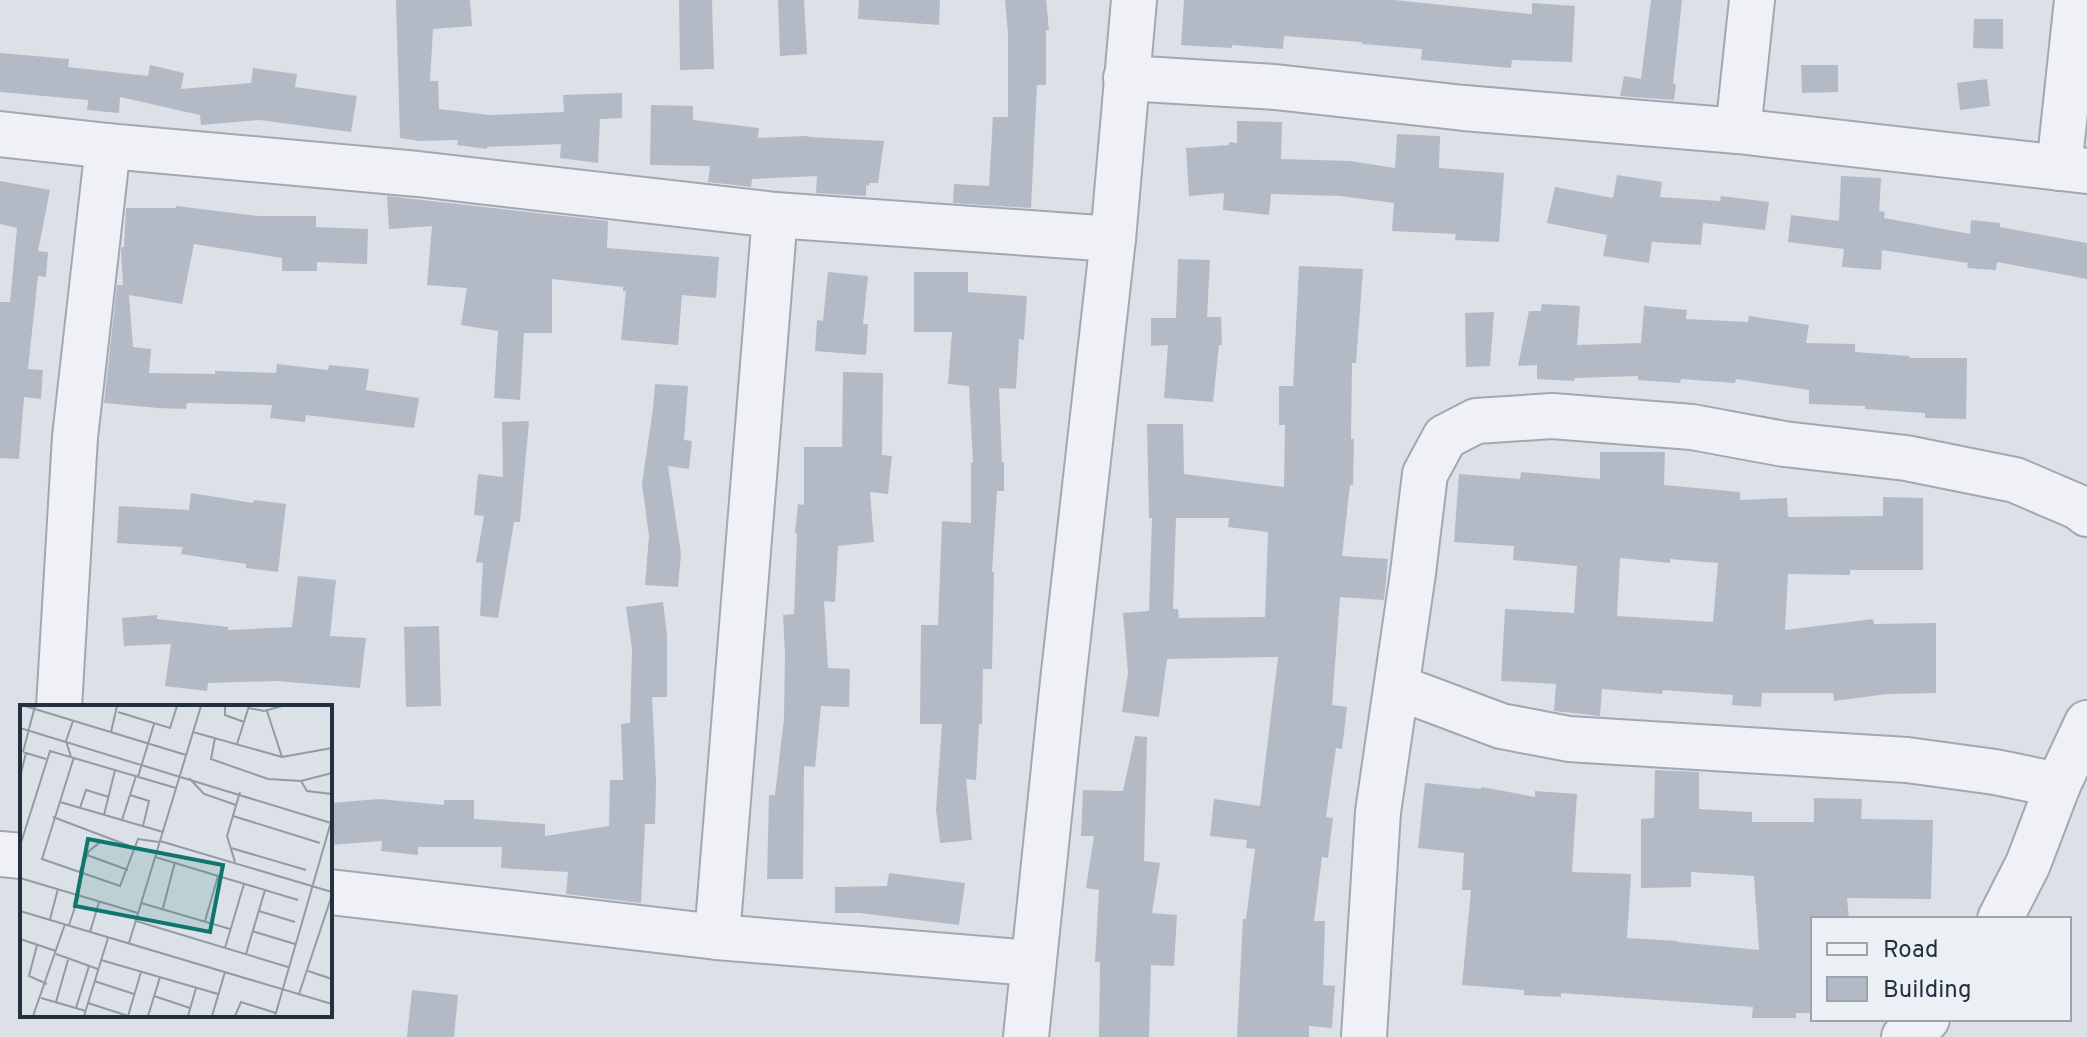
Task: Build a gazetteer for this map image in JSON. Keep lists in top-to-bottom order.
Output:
{
  "legend": ["Road", "Building"]
}
